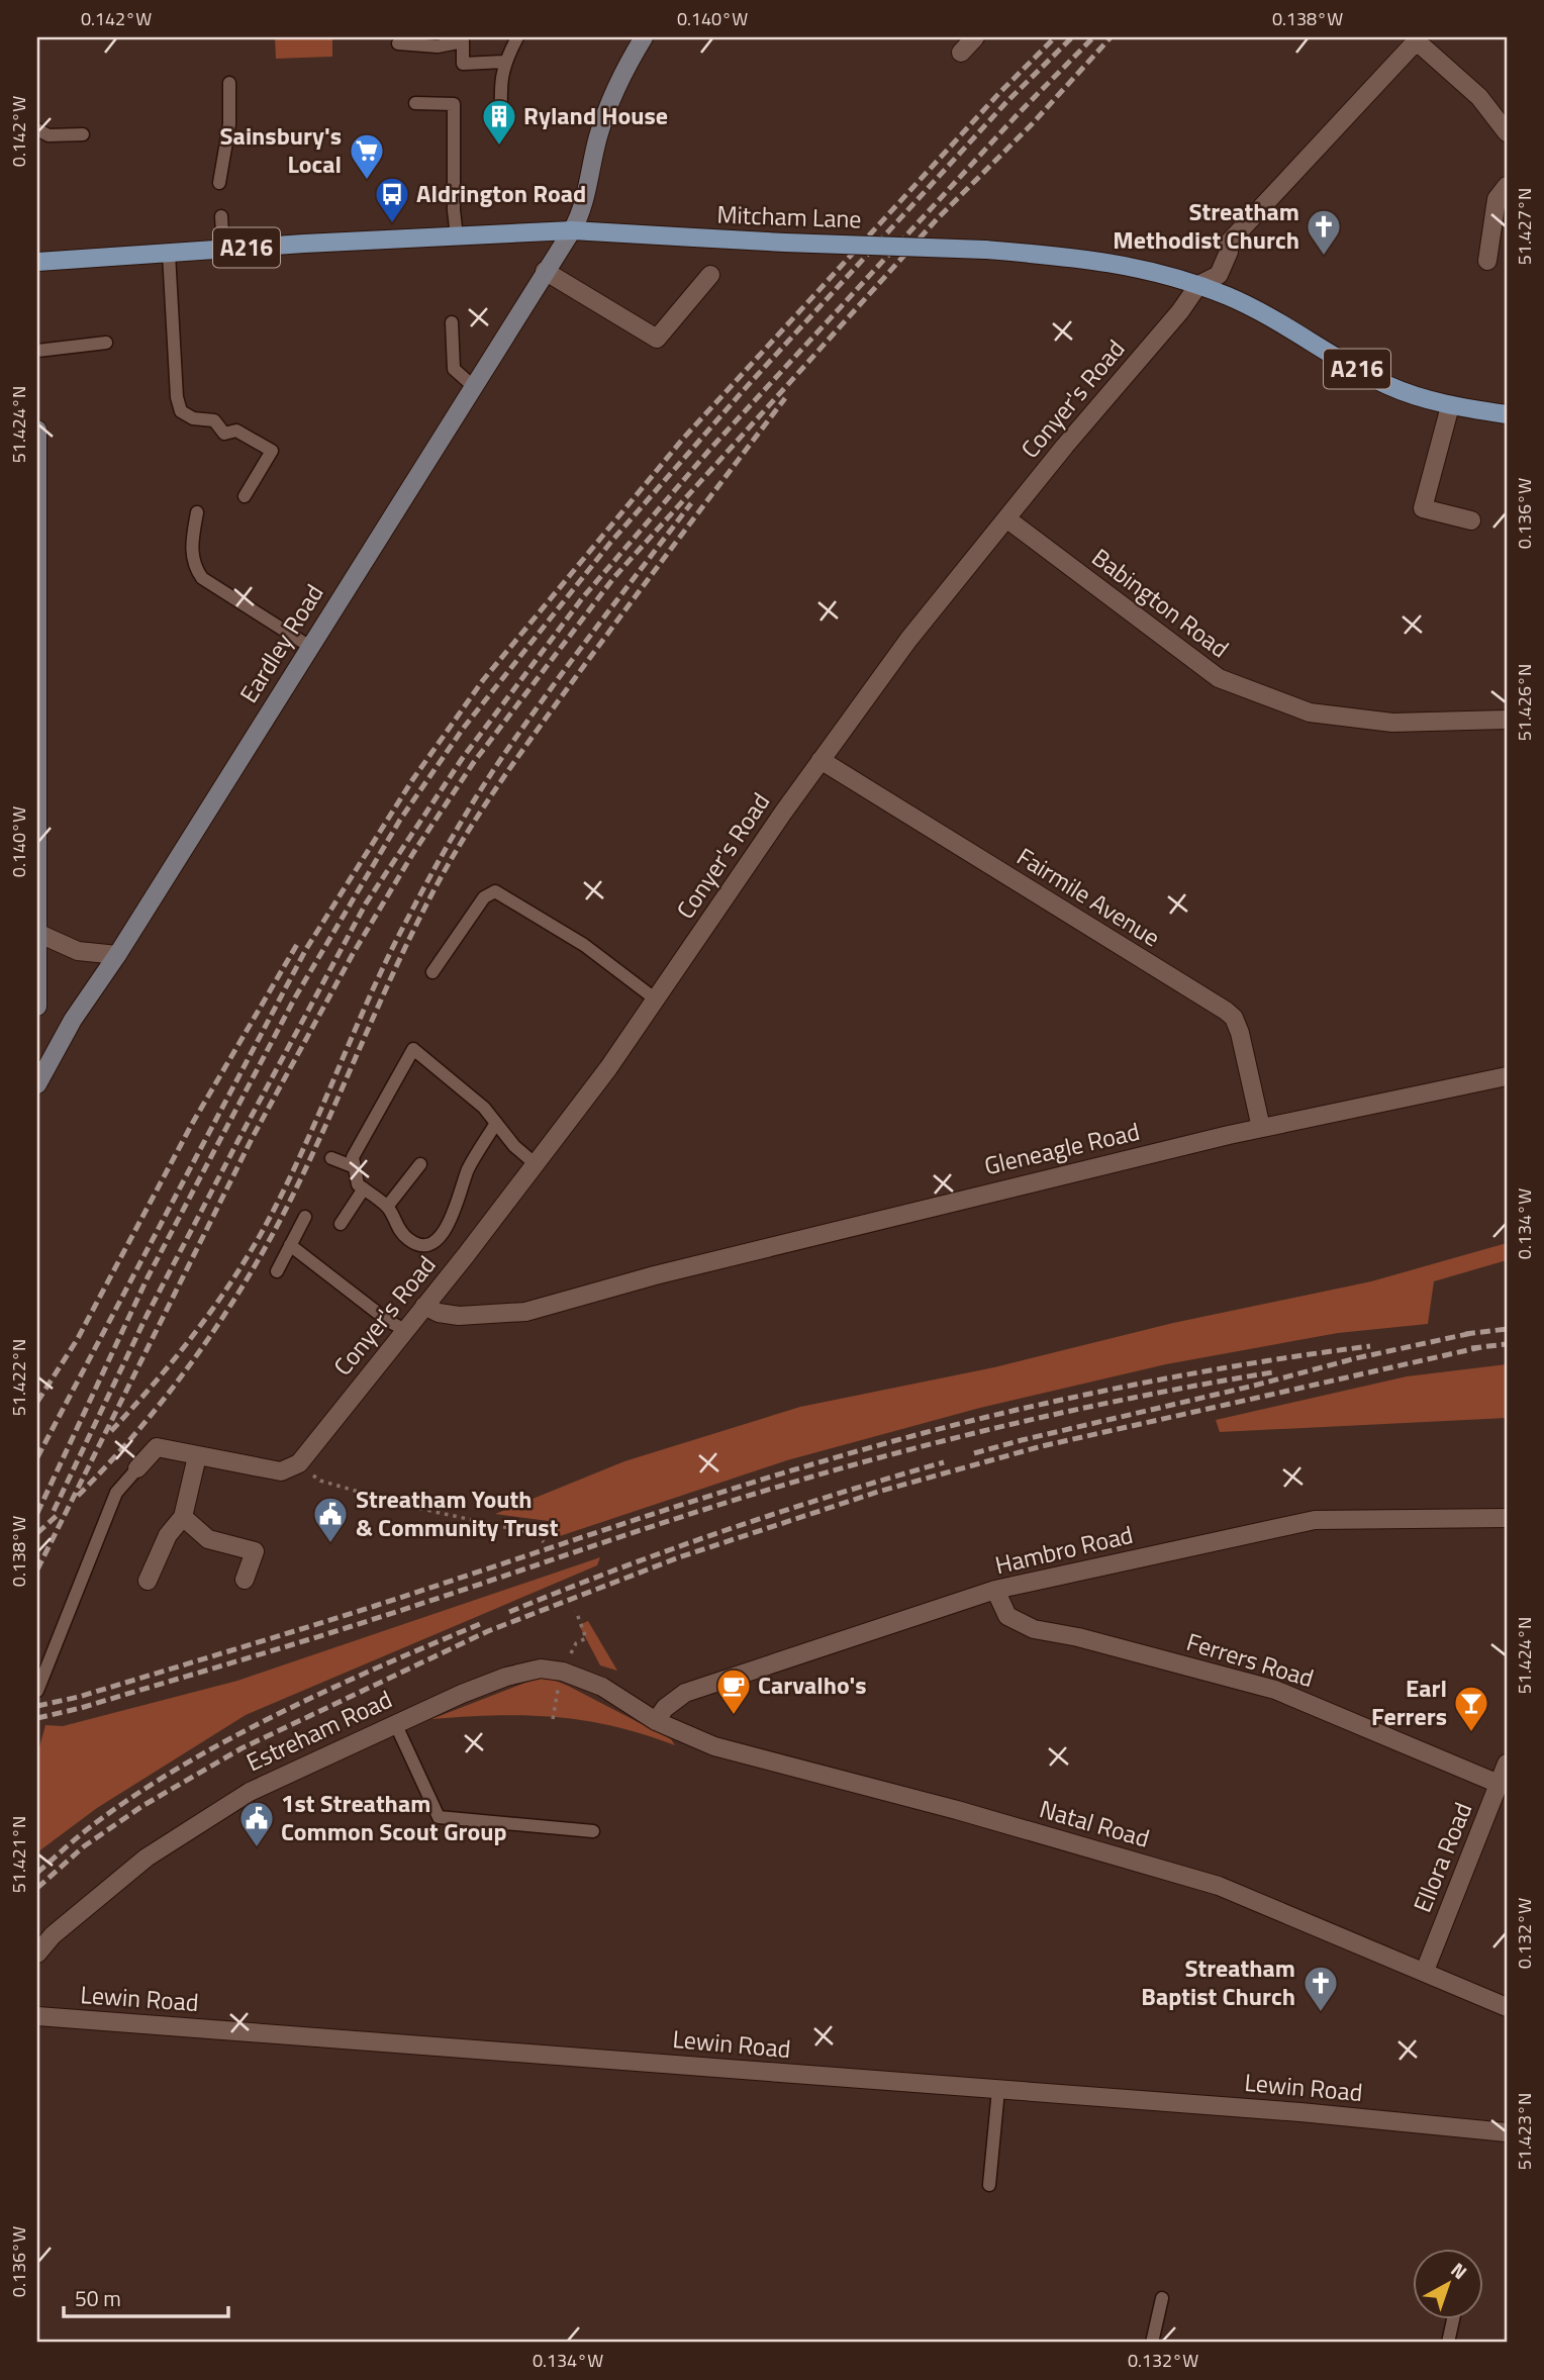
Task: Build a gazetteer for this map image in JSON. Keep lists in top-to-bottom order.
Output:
{
  "streets": {
    "main road": ["Mitcham Lane", "A216"],
    "street": [
      "Conyer's Road",
      "Babington Road",
      "Eardley Road",
      "Fairmile Avenue",
      "Gleneagle Road",
      "Hambro Road",
      "Ferrers Road",
      "Estreham Road",
      "Natal Road",
      "Ellora Road",
      "Lewin Road"
    ]
  },
  "crossings": [
    ["Mitcham Lane", "Conyer's Road"],
    ["Mitcham Lane", "Eardley Road"],
    ["Conyer's Road", "Babington Road"],
    ["Conyer's Road", "Fairmile Avenue"],
    ["Conyer's Road", "Gleneagle Road"],
    ["Fairmile Avenue", "Gleneagle Road"],
    ["Hambro Road", "Ferrers Road"],
    ["Hambro Road", "Estreham Road"],
    ["Hambro Road", "Natal Road"],
    ["Ferrers Road", "Ellora Road"],
    ["Estreham Road", "Natal Road"],
    ["Natal Road", "Ellora Road"]
  ],
  "places": {
    "building": ["Ryland House"],
    "supermarket": ["Sainsbury's Local"],
    "bus stop": ["Aldrington Road"],
    "church": ["Streatham Methodist Church", "Streatham Baptist Church"],
    "public building": ["Streatham Youth & Community Trust", "1st Streatham Common Scout Group"],
    "cafe": ["Carvalho's"],
    "bar": ["Earl Ferrers"]
  },
  "scale_bar": "50 m",
  "north": "top right",
  "coordinates": [
    "0.142°W",
    "0.140°W",
    "0.138°W",
    "51.427°N",
    "51.424°N",
    "0.136°W",
    "51.426°N",
    "0.134°W",
    "51.422°N",
    "51.421°N",
    "0.132°W",
    "51.423°N"
  ]
}
